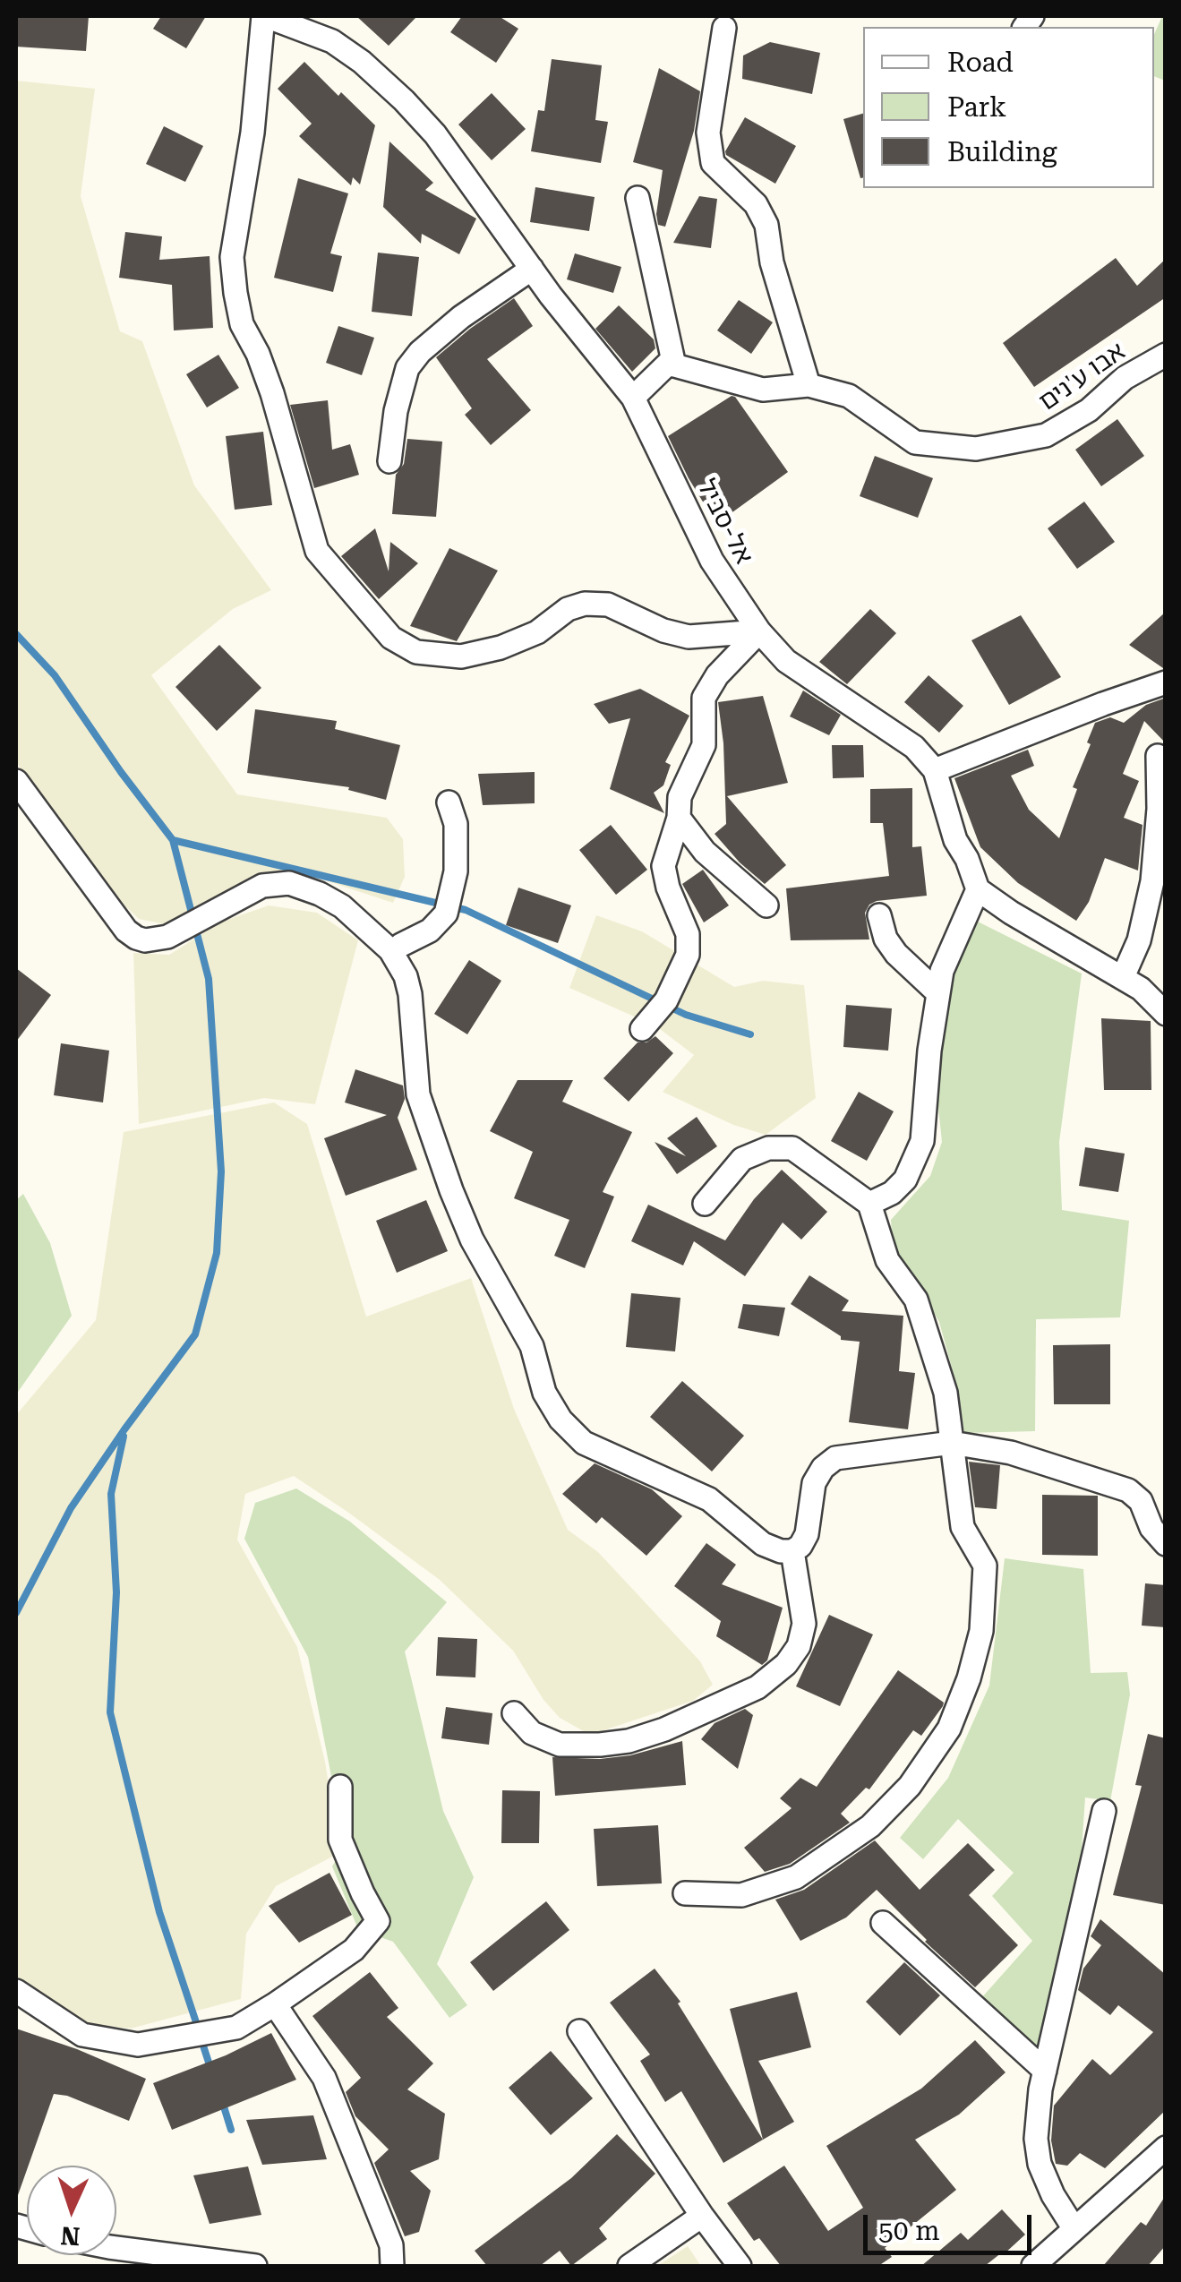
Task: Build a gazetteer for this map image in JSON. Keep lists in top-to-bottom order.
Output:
{
  "streets": {
    "street": ["אבו ע'נים", "אל-סביל"]
  },
  "legend": ["Road", "Park", "Building"],
  "scale_bar": "50 m",
  "north": "bottom"
}
